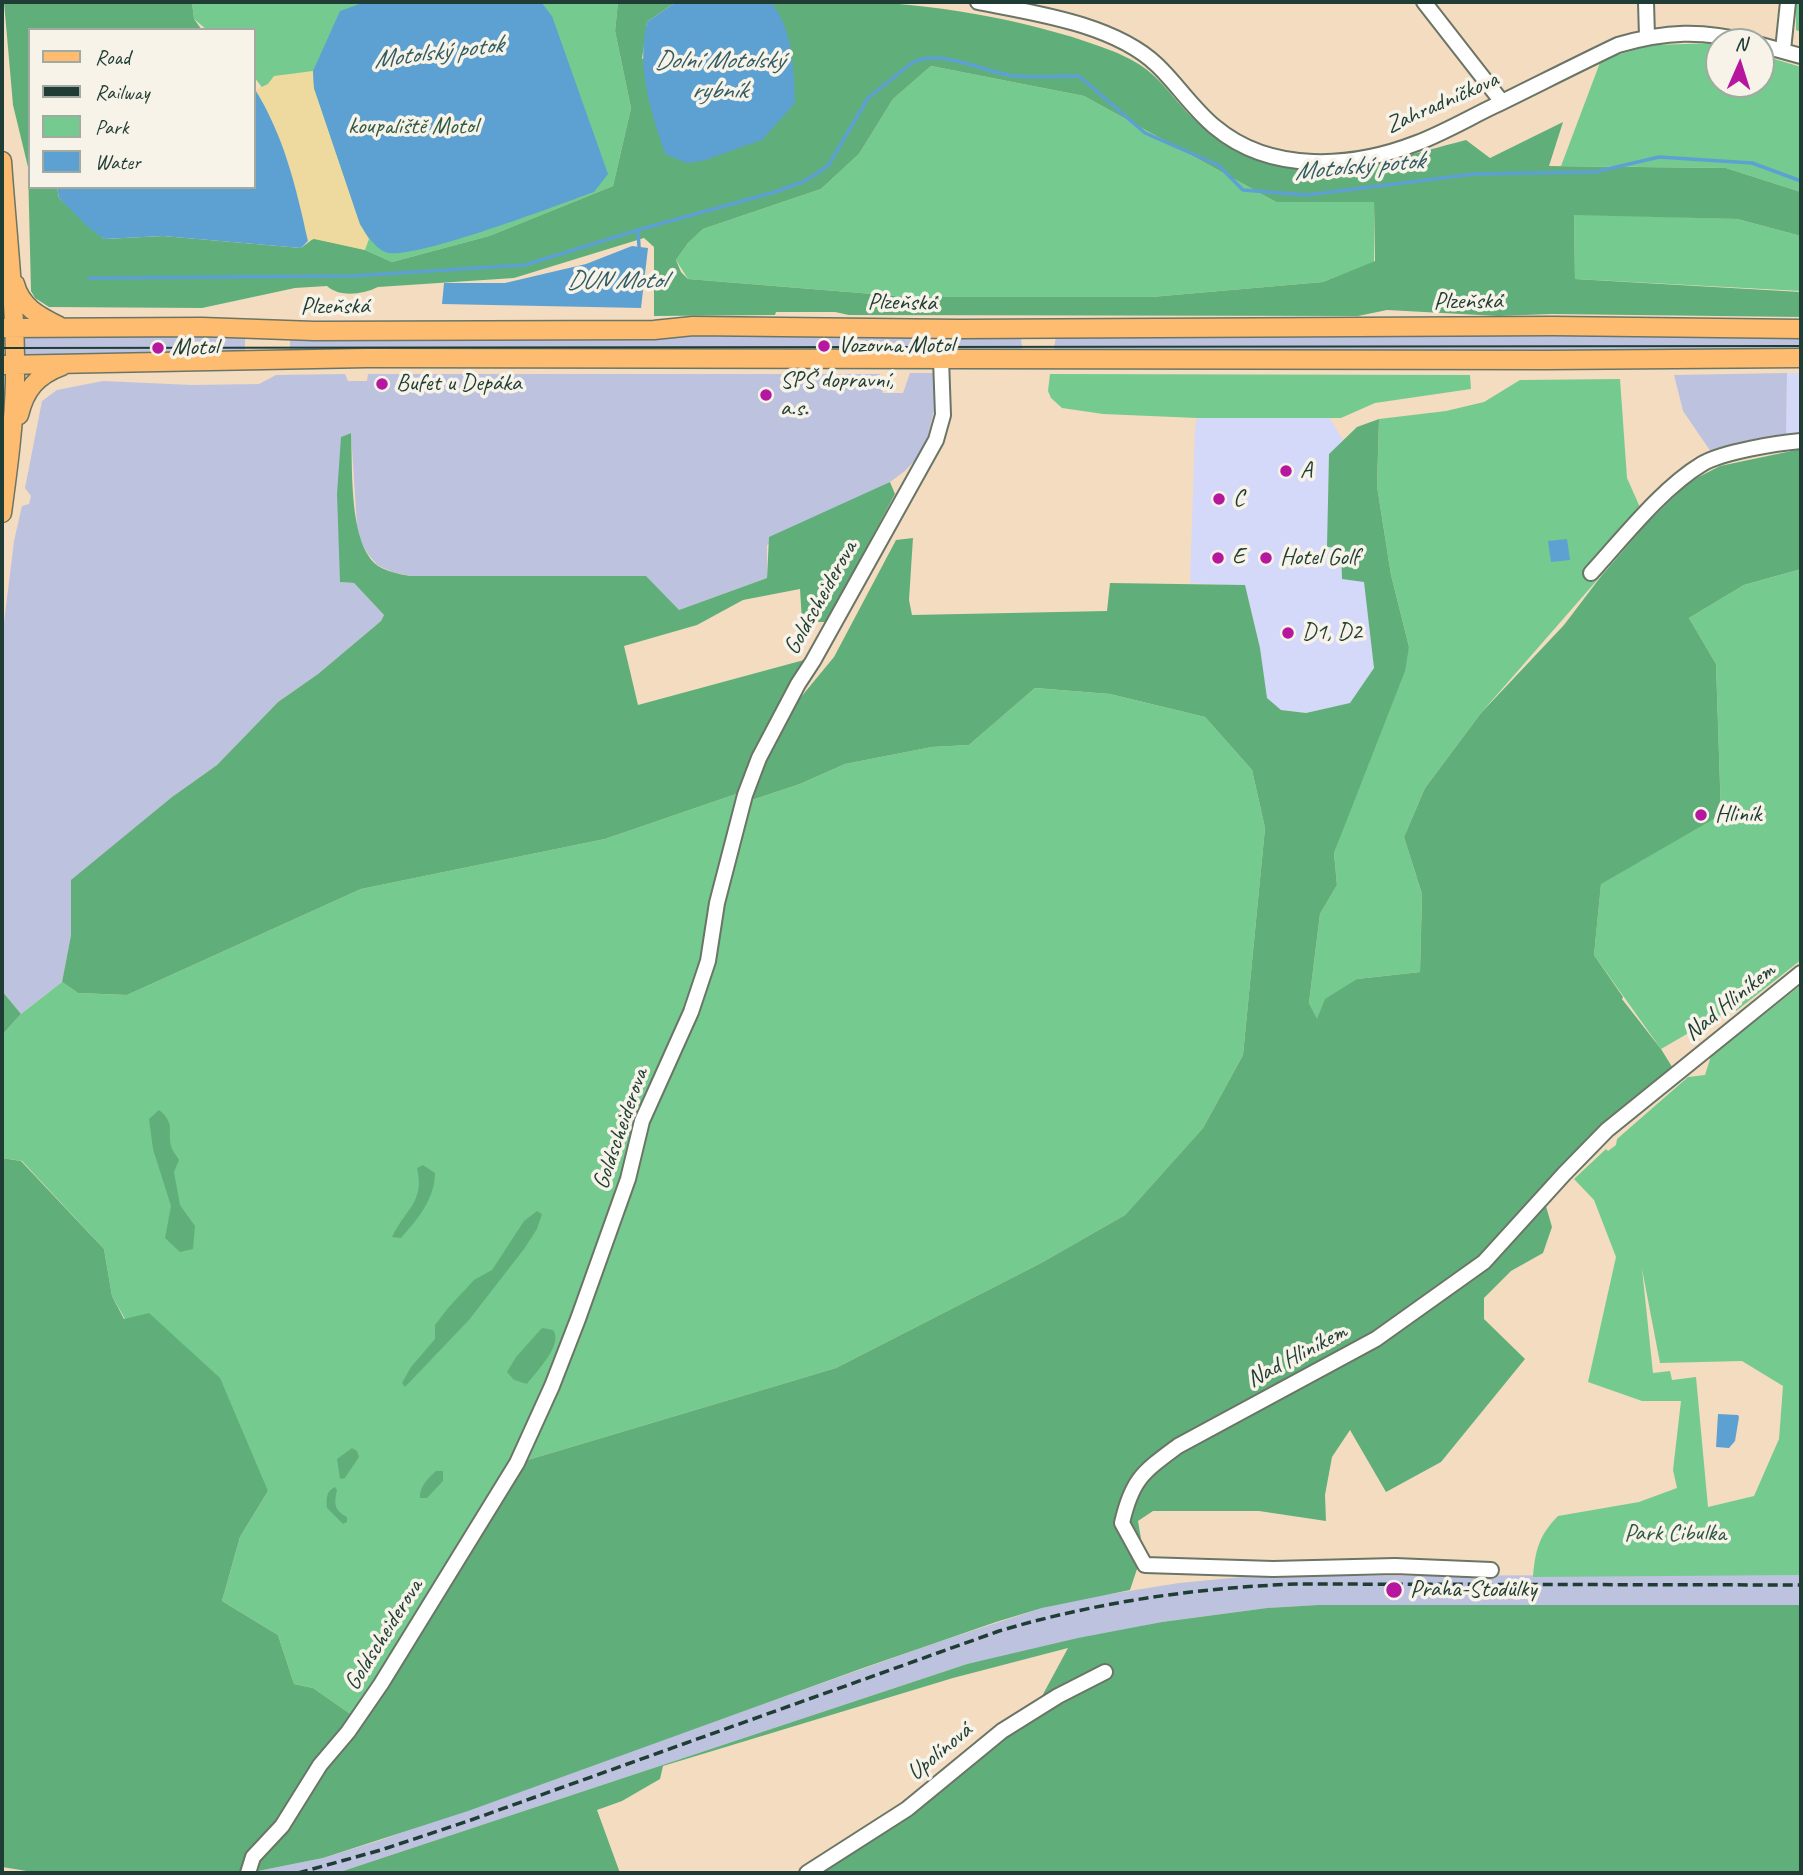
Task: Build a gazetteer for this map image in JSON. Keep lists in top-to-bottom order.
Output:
{
  "streets": {
    "main road": ["Plzeňská"],
    "street": [
      "Zahradníčkova",
      "Goldscheiderova",
      "Nad Hliníkem",
      "Upolínová"
    ]
  },
  "water": ["Motolský potok", "Dolní Motolský rybník", "DUN Motol"],
  "parks": ["koupaliště Motol", "Park Cibulka"],
  "places": [
    "Vozovna Motol",
    "Motol",
    "Bufet u Depáka",
    "SPŠ dopravní, a.s.",
    "A",
    "C",
    "E",
    "Hotel Golf",
    "D1, D2",
    "Hliník",
    "Praha-Stodůlky"
  ],
  "legend": [
    "Road",
    "Railway",
    "Park",
    "Water"
  ],
  "north": "top"
}
